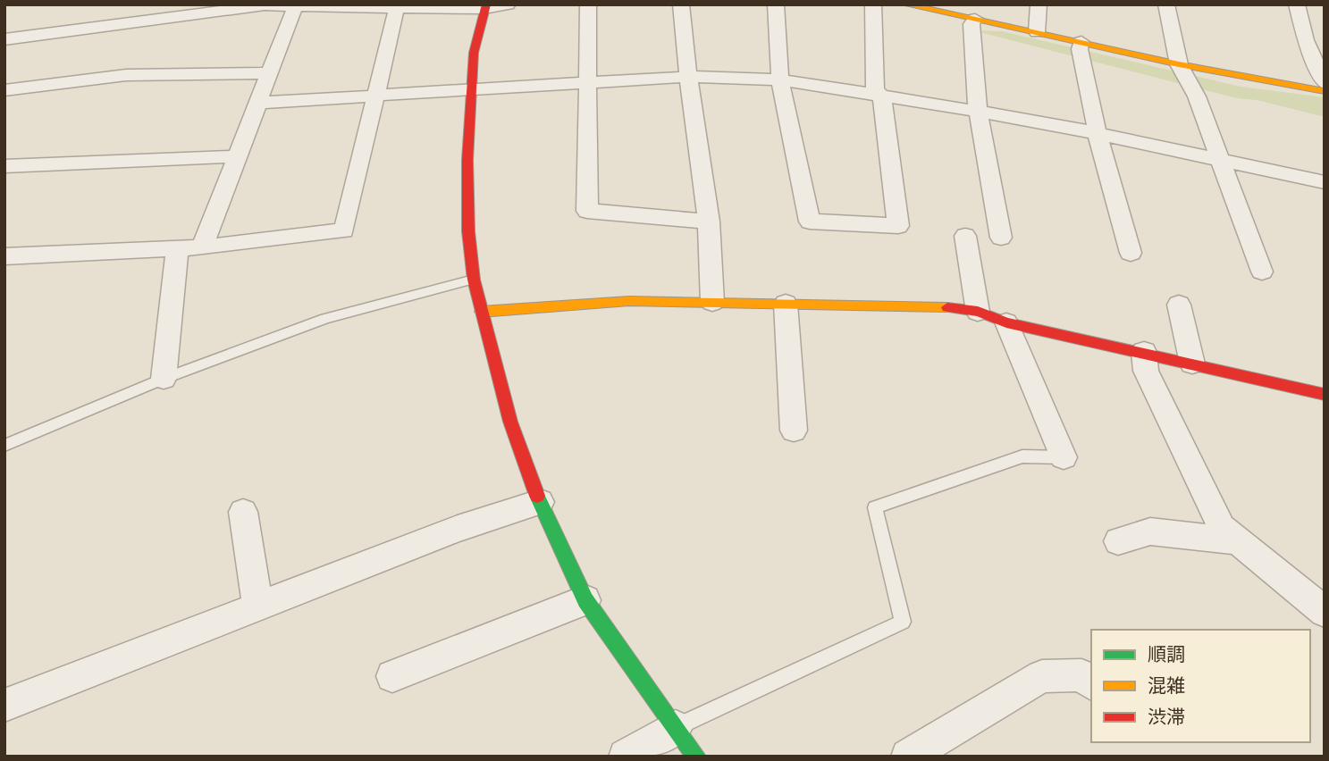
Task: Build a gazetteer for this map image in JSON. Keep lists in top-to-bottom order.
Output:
{
  "legend": ["順調", "混雑", "渋滞"]
}
